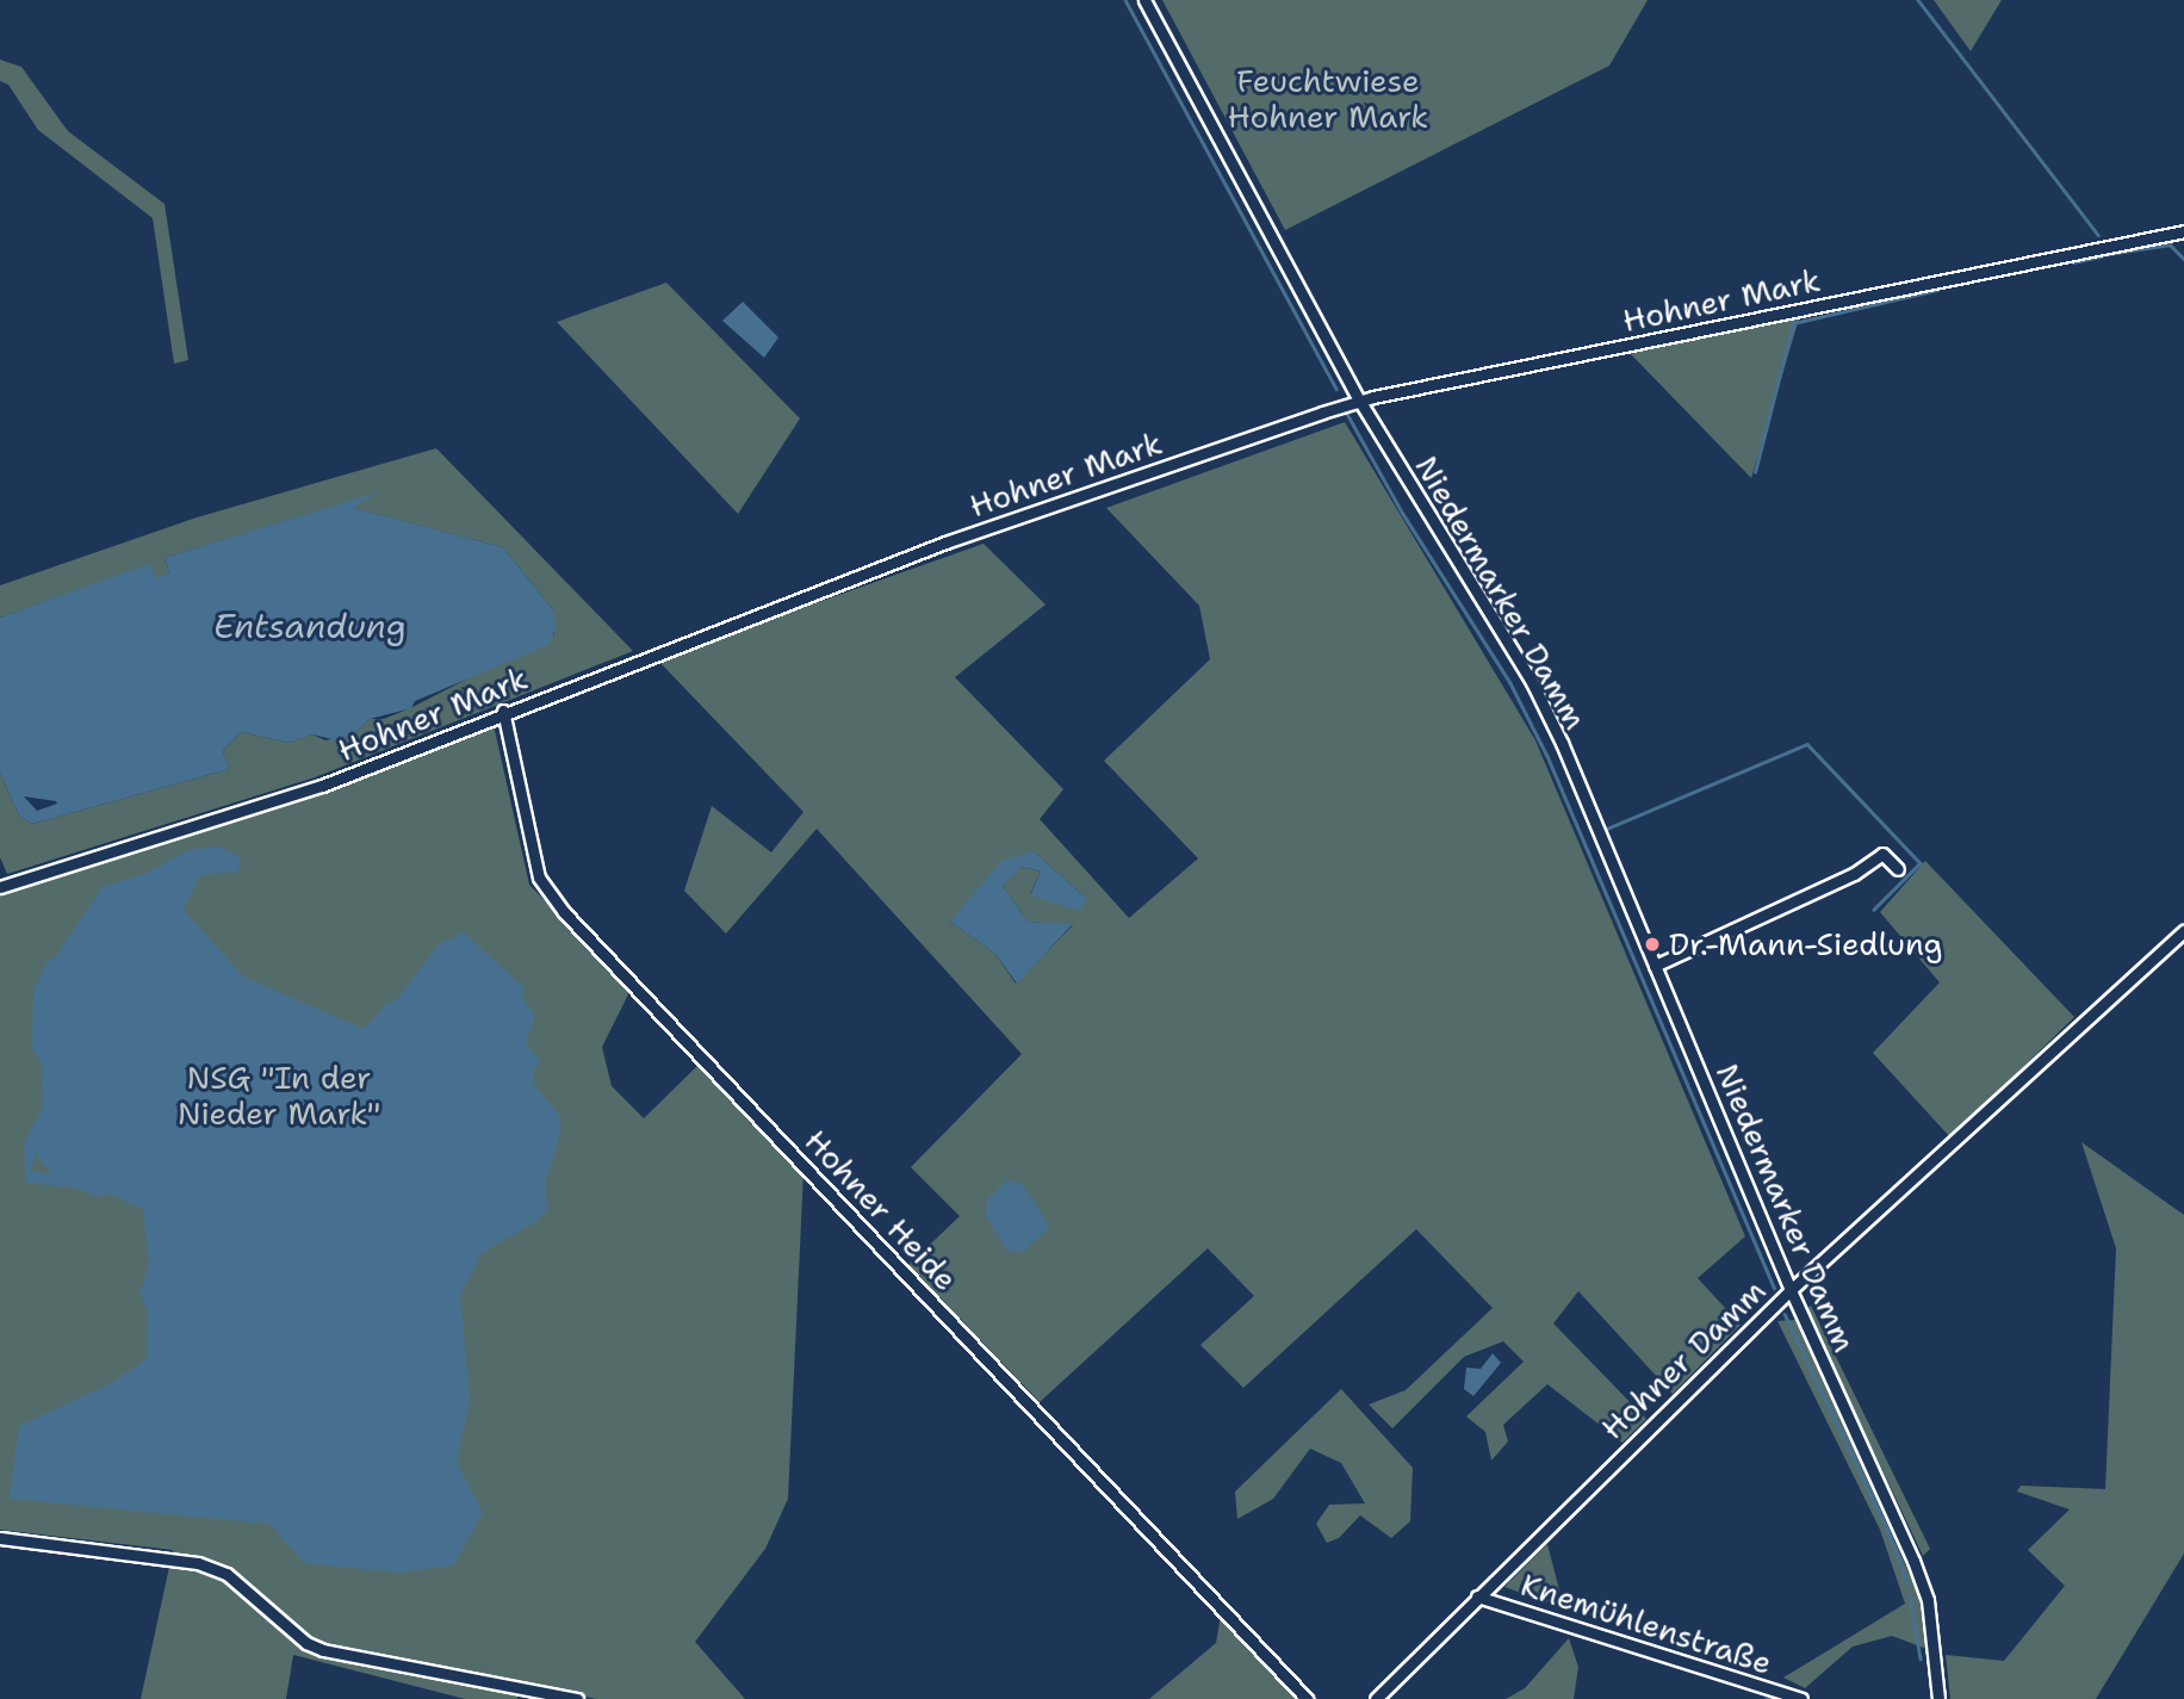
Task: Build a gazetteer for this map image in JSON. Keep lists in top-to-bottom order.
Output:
{
  "streets": {
    "street": [
      "Hohner Mark",
      "Niedermarker Damm",
      "Hohner Heide",
      "Hohner Damm",
      "Knemühlenstraße"
    ]
  },
  "crossings": [
    ["Hohner Mark", "Niedermarker Damm"],
    ["Hohner Mark", "Hohner Heide"],
    ["Niedermarker Damm", "Hohner Damm"],
    ["Hohner Damm", "Knemühlenstraße"]
  ],
  "water": ["Entsandung"],
  "parks": ["Feuchtwiese Hohner Mark", "NSG \"In der Nieder Mark\""],
  "places": ["Dr.-Mann-Siedlung"]
}
